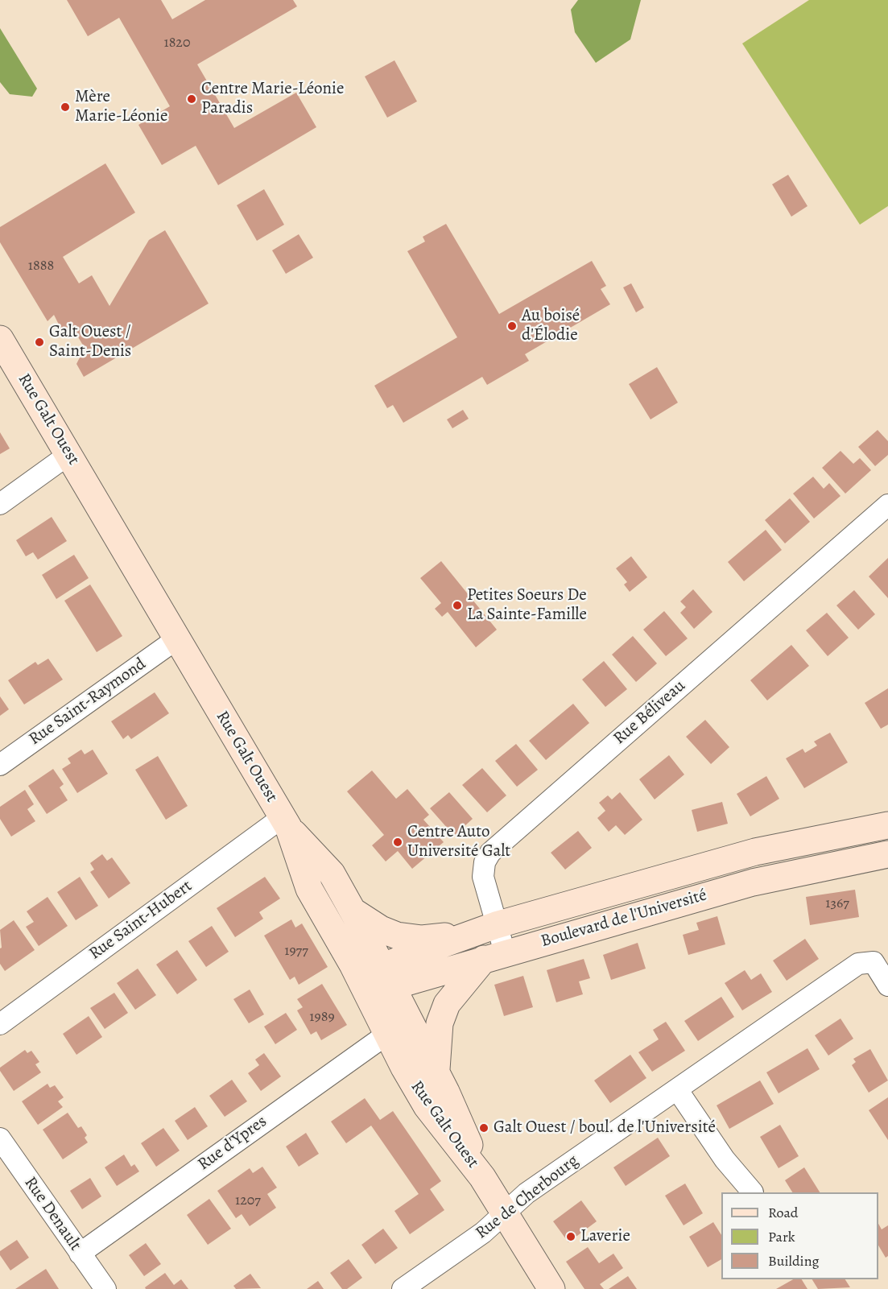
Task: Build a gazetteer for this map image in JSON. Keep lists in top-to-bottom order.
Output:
{
  "streets": {
    "main road": ["Rue Galt Ouest", "Boulevard de l'Université"],
    "street": [
      "Rue Saint-Raymond",
      "Rue Béliveau",
      "Rue Saint-Hubert",
      "Rue d'Ypres",
      "Rue de Cherbourg",
      "Rue Denault"
    ]
  },
  "crossings": [
    ["Rue Galt Ouest", "Rue Saint-Raymond"],
    ["Rue Galt Ouest", "Boulevard de l'Université"],
    ["Rue Galt Ouest", "Rue Saint-Hubert"],
    ["Rue Galt Ouest", "Rue d'Ypres"],
    ["Rue Galt Ouest", "Rue de Cherbourg"],
    ["Rue Béliveau", "Boulevard de l'Université"],
    ["Rue d'Ypres", "Rue Denault"]
  ],
  "places": [
    "Centre Marie-Léonie Paradis",
    "Mère Marie-Léonie",
    "Au boisé d'Élodie",
    "Galt Ouest / Saint-Denis",
    "Petites Soeurs De La Sainte-Famille",
    "Centre Auto Université Galt",
    "Galt Ouest / boul. de l'Université",
    "Laverie"
  ],
  "house_numbers": [
    "1820",
    "1888",
    "1367",
    "1977",
    "1989",
    "1207"
  ],
  "legend": ["Road", "Park", "Building"]
}
